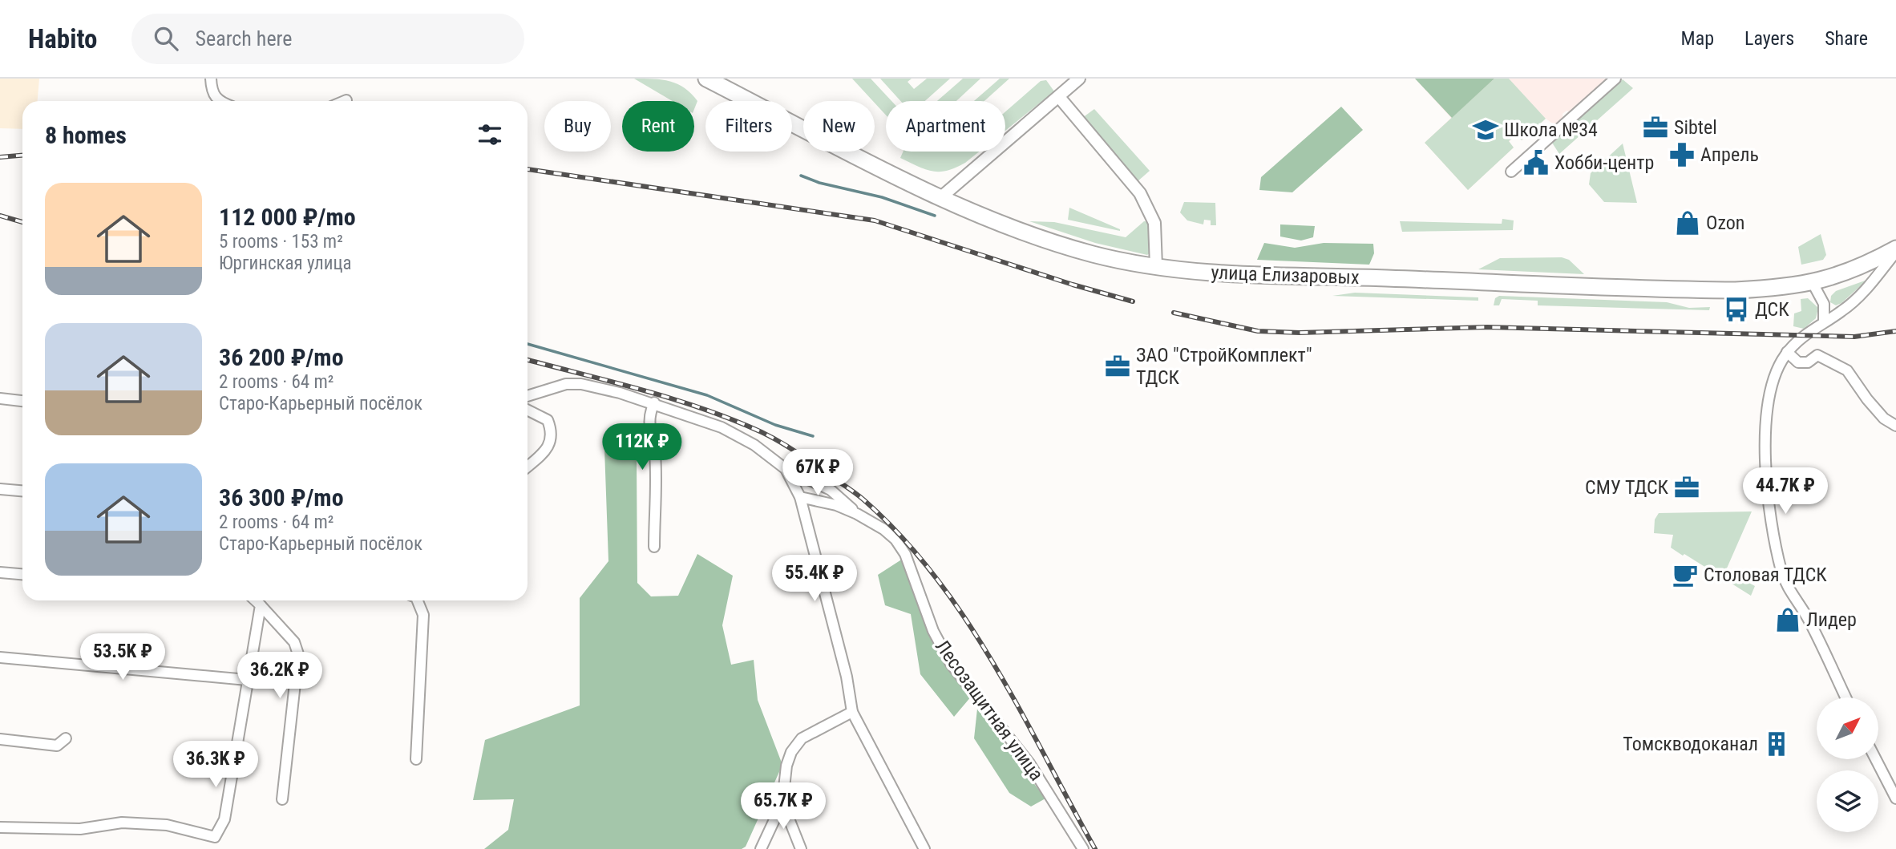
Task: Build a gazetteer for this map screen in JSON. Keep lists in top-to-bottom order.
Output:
{
  "streets": {
    "main road": ["улица Елизаровых"],
    "street": ["Лесозащитная улица"]
  },
  "places": {
    "office": ["Sibtel", "ЗАО \"СтройКомплект\" ТДСК", "СМУ ТДСК"],
    "school or university": ["Школа №34"],
    "pharmacy": ["Апрель"],
    "public building": ["Хобби-центр"],
    "shop": ["Ozon", "Лидер"],
    "bus stop": ["ДСК"],
    "cafe": ["Столовая ТДСК"],
    "building": ["Томскводоканал"]
  },
  "north": "top right",
  "page": {
    "header": "Habito",
    "search": "Search here",
    "nav": ["Map", "Layers", "Share"],
    "chip": [
      "Buy",
      "Rent",
      "Filters",
      "New",
      "Apartment"
    ],
    "heading": "8 homes",
    "list": [
      {
        "name": "112 000 ₽/mo",
        "note": "5 rooms · 153 m² · Юргинская улица"
      },
      {
        "name": "36 200 ₽/mo",
        "note": "2 rooms · 64 m² · Старо-Карьерный посёлок"
      },
      {
        "name": "36 300 ₽/mo",
        "note": "2 rooms · 64 m² · Старо-Карьерный посёлок"
      }
    ],
    "price": [
      "112K ₽",
      "67K ₽",
      "44.7K ₽",
      "55.4K ₽",
      "53.5K ₽",
      "36.2K ₽",
      "36.3K ₽",
      "65.7K ₽"
    ]
  }
}
